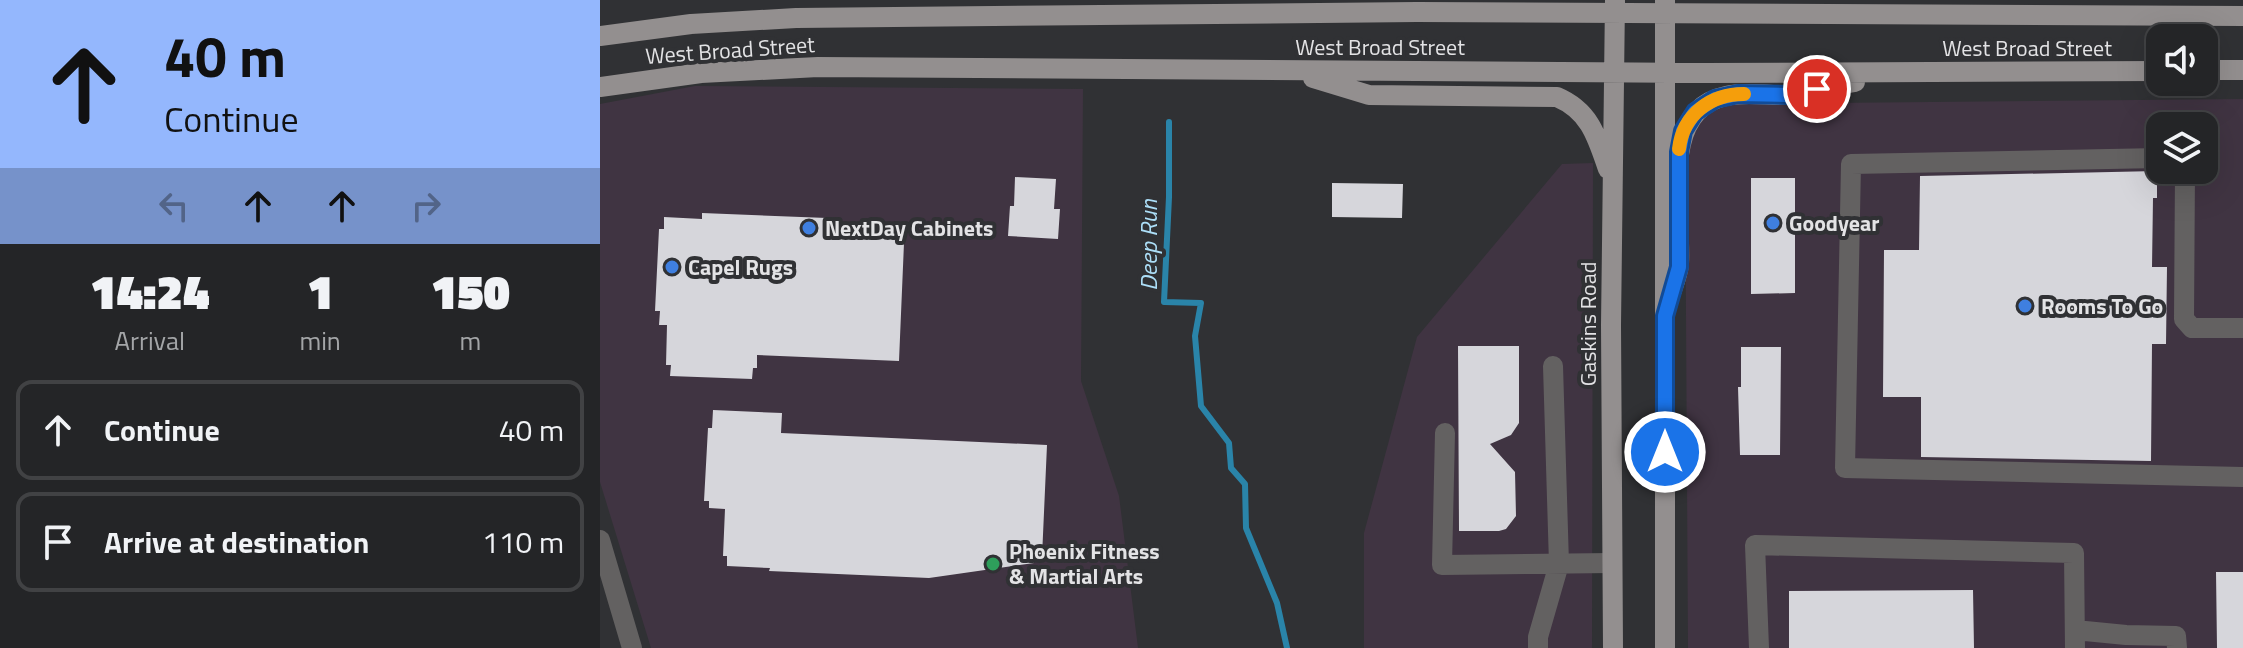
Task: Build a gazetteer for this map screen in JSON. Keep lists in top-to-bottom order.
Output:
{
  "streets": {
    "main road": ["West Broad Street", "Gaskins Road"]
  },
  "crossings": [
    ["West Broad Street", "Gaskins Road"]
  ],
  "water": ["Deep Run"],
  "places": [
    "Goodyear",
    "NextDay Cabinets",
    "Capel Rugs",
    "Rooms To Go",
    "Phoenix Fitness & Martial Arts"
  ],
  "page": {
    "turn": ["40 m", "Continue"],
    "eta": [
      "14:24",
      "Arrival",
      "1",
      "min",
      "150",
      "m"
    ],
    "list": [
      {
        "name": "Continue",
        "value": "40 m"
      },
      {
        "name": "Arrive at destination",
        "value": "110 m"
      }
    ]
  }
}
